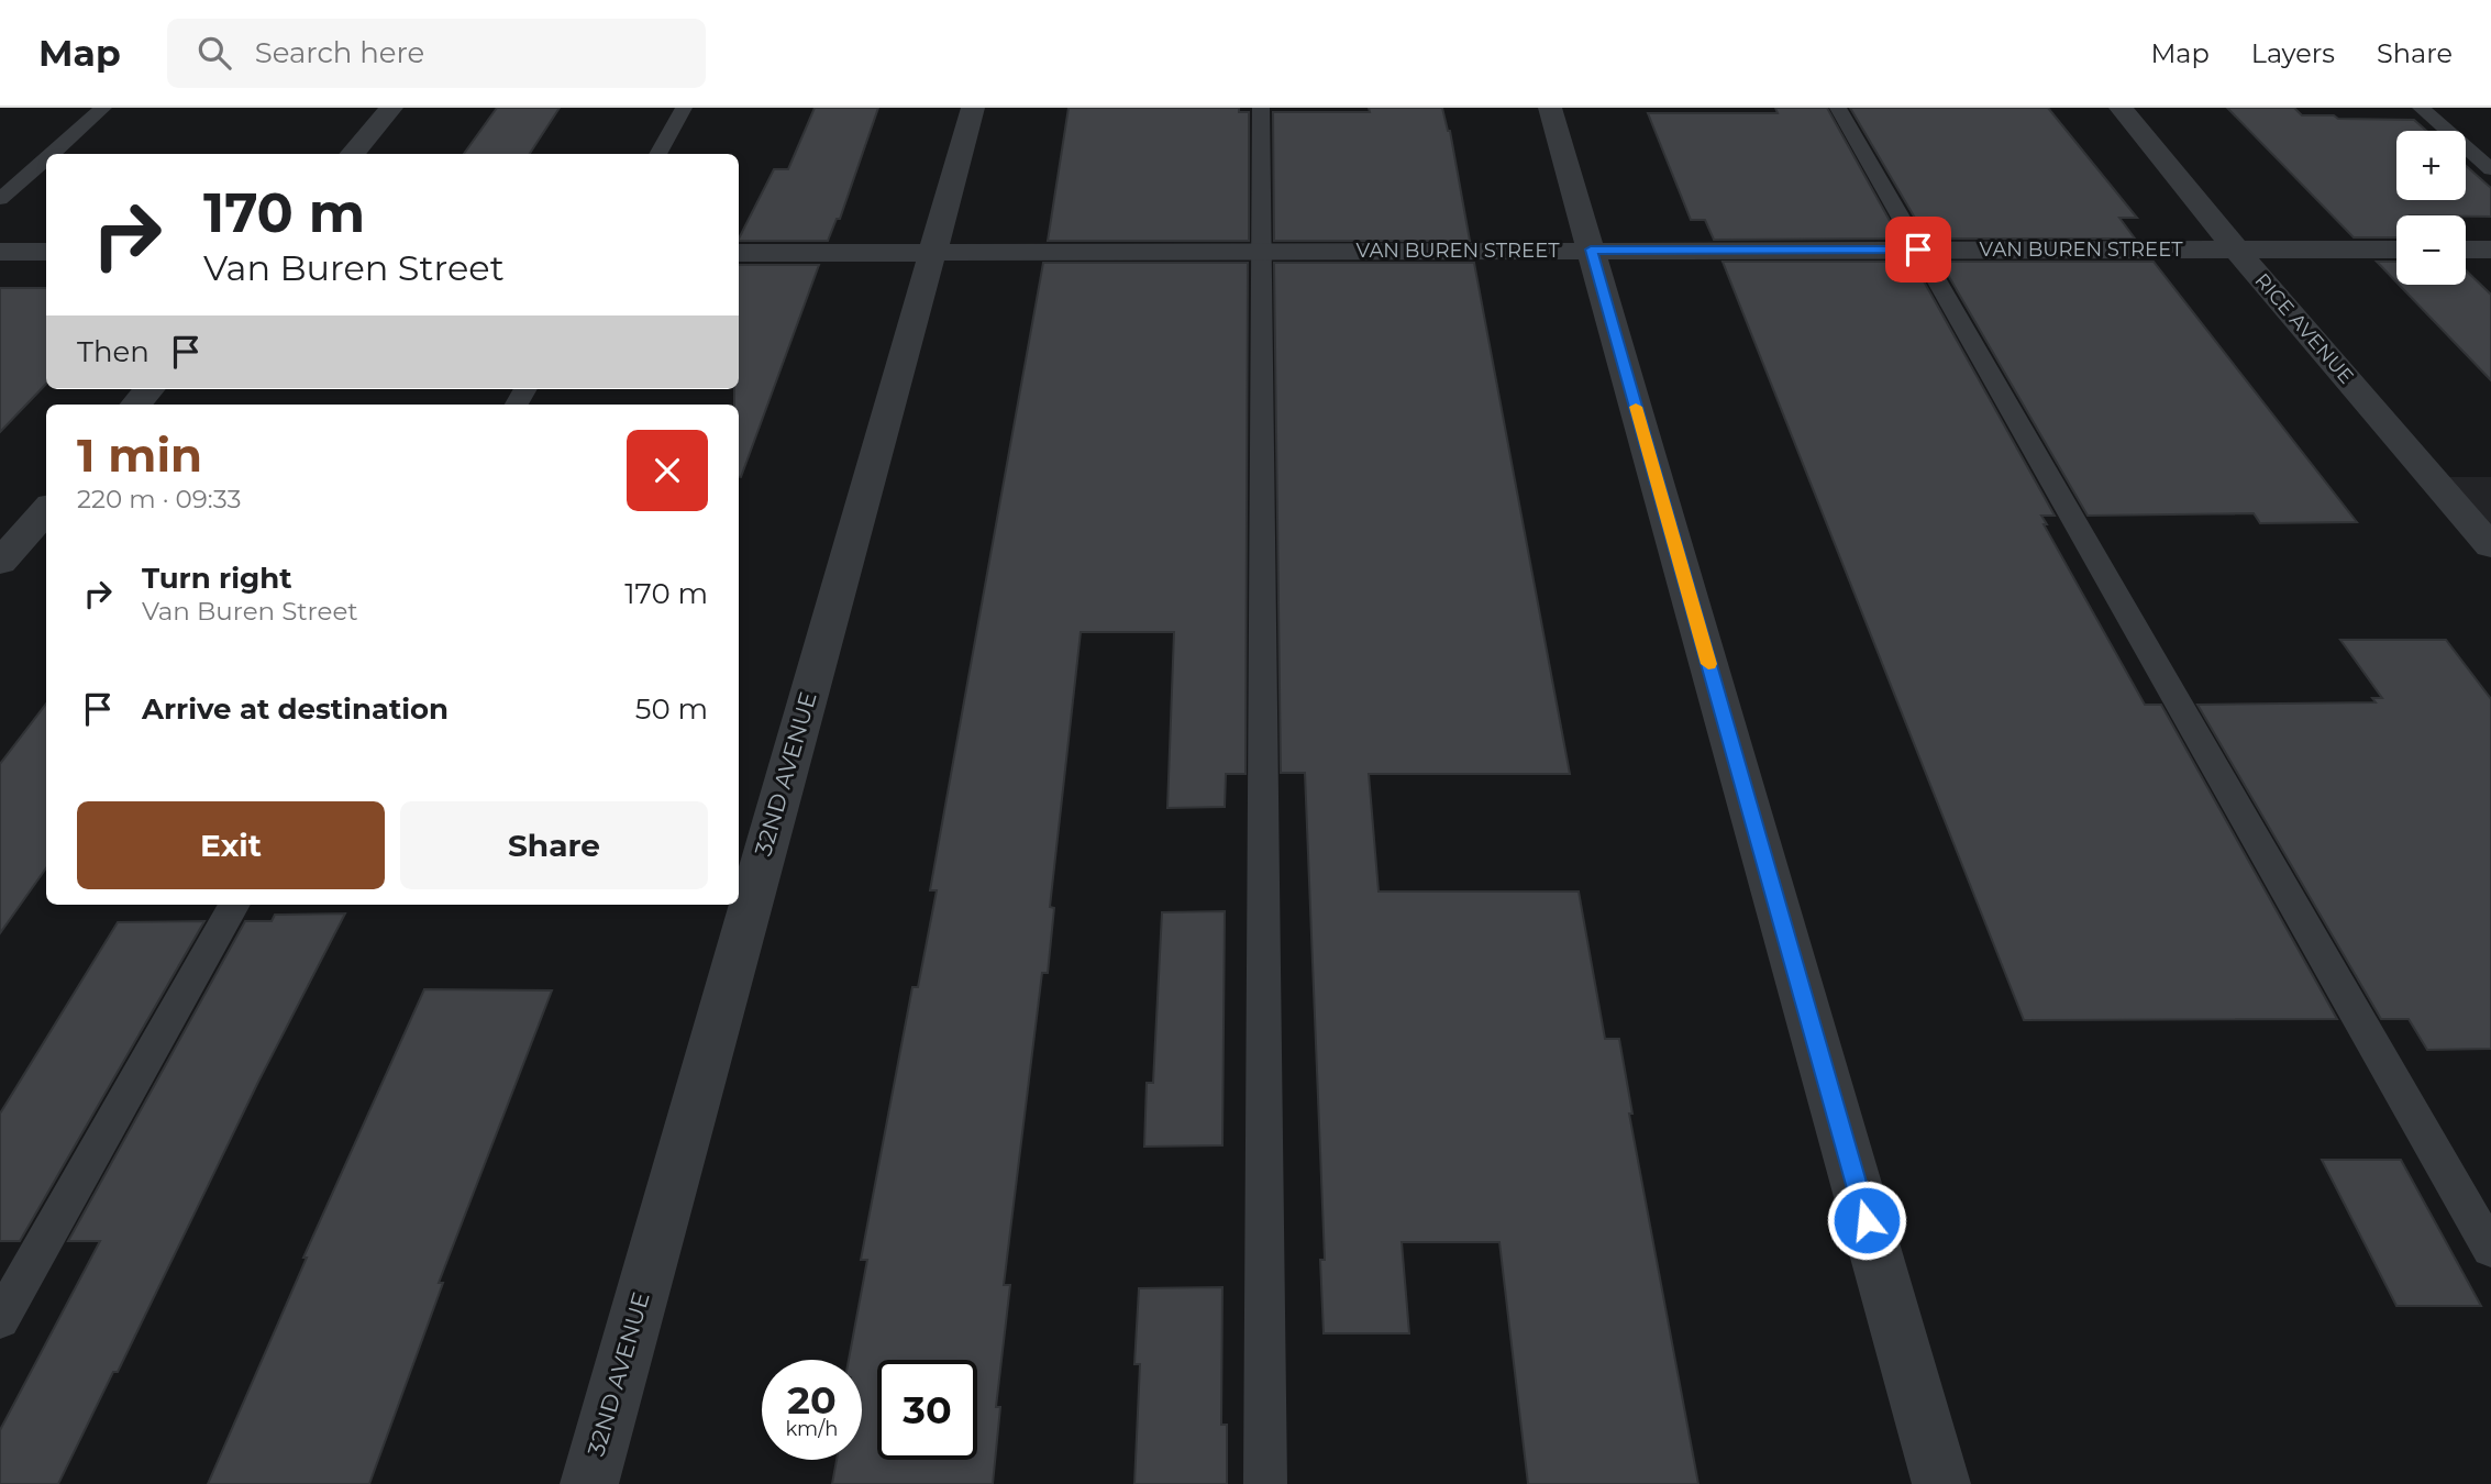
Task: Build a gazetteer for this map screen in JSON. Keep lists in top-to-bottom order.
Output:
{
  "streets": {
    "street": ["VAN BUREN STREET", "RICE AVENUE", "32ND AVENUE"]
  },
  "crossings": [
    ["VAN BUREN STREET", "RICE AVENUE"],
    ["VAN BUREN STREET", "32ND AVENUE"]
  ],
  "page": {
    "header": "Map",
    "search": "Search here",
    "nav": ["Map", "Layers", "Share"],
    "map_buttons": ["+", "−"],
    "turn": ["170 m", "Van Buren Street"],
    "then": "Then",
    "heading": ["1 min", "220 m · 09:33"],
    "list": [
      {
        "name": "Turn right",
        "note": "Van Buren Street",
        "value": "170 m"
      },
      {
        "name": "Arrive at destination",
        "value": "50 m"
      }
    ],
    "buttons": ["Exit", "Share"],
    "speed": "20 km/h",
    "limit": "30"
  }
}
